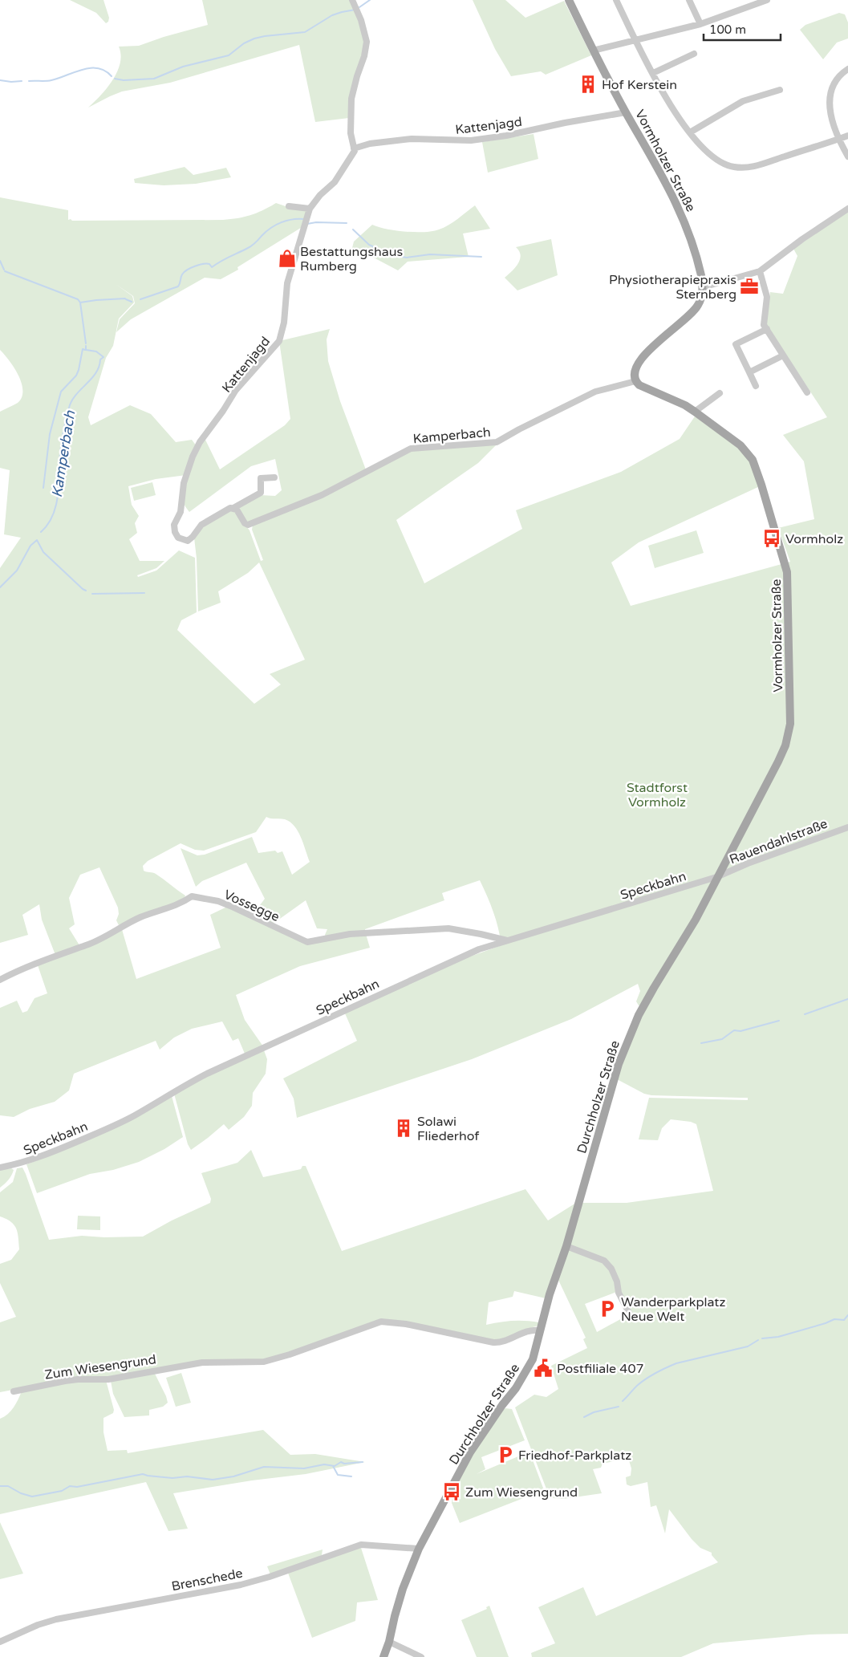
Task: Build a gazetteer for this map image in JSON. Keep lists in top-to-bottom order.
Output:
{
  "streets": {
    "main road": ["Vormholzer Straße", "Durchholzer Straße"],
    "street": [
      "Kattenjagd",
      "Kamperbach",
      "Rauendahlstraße",
      "Speckbahn",
      "Vossegge",
      "Zum Wiesengrund",
      "Brenschede"
    ]
  },
  "crossings": [
    ["Kattenjagd", "Vormholzer Straße"],
    ["Kattenjagd", "Kamperbach"],
    ["Vormholzer Straße", "Kamperbach"],
    ["Vormholzer Straße", "Rauendahlstraße"],
    ["Vormholzer Straße", "Speckbahn"],
    ["Vormholzer Straße", "Durchholzer Straße"],
    ["Rauendahlstraße", "Speckbahn"],
    ["Rauendahlstraße", "Durchholzer Straße"],
    ["Speckbahn", "Vossegge"],
    ["Speckbahn", "Durchholzer Straße"],
    ["Durchholzer Straße", "Zum Wiesengrund"],
    ["Durchholzer Straße", "Brenschede"]
  ],
  "water": ["Kamperbach"],
  "parks": ["Stadtforst Vormholz"],
  "places": {
    "building": ["Hof Kerstein", "Solawi Fliederhof"],
    "shop": ["Bestattungshaus Rumberg"],
    "office": ["Physiotherapiepraxis Sternberg"],
    "bus stop": ["Vormholz", "Zum Wiesengrund"],
    "parking": ["Wanderparkplatz Neue Welt", "Friedhof-Parkplatz"],
    "public building": ["Postfiliale 407"]
  },
  "scale_bar": "100 m"
}
